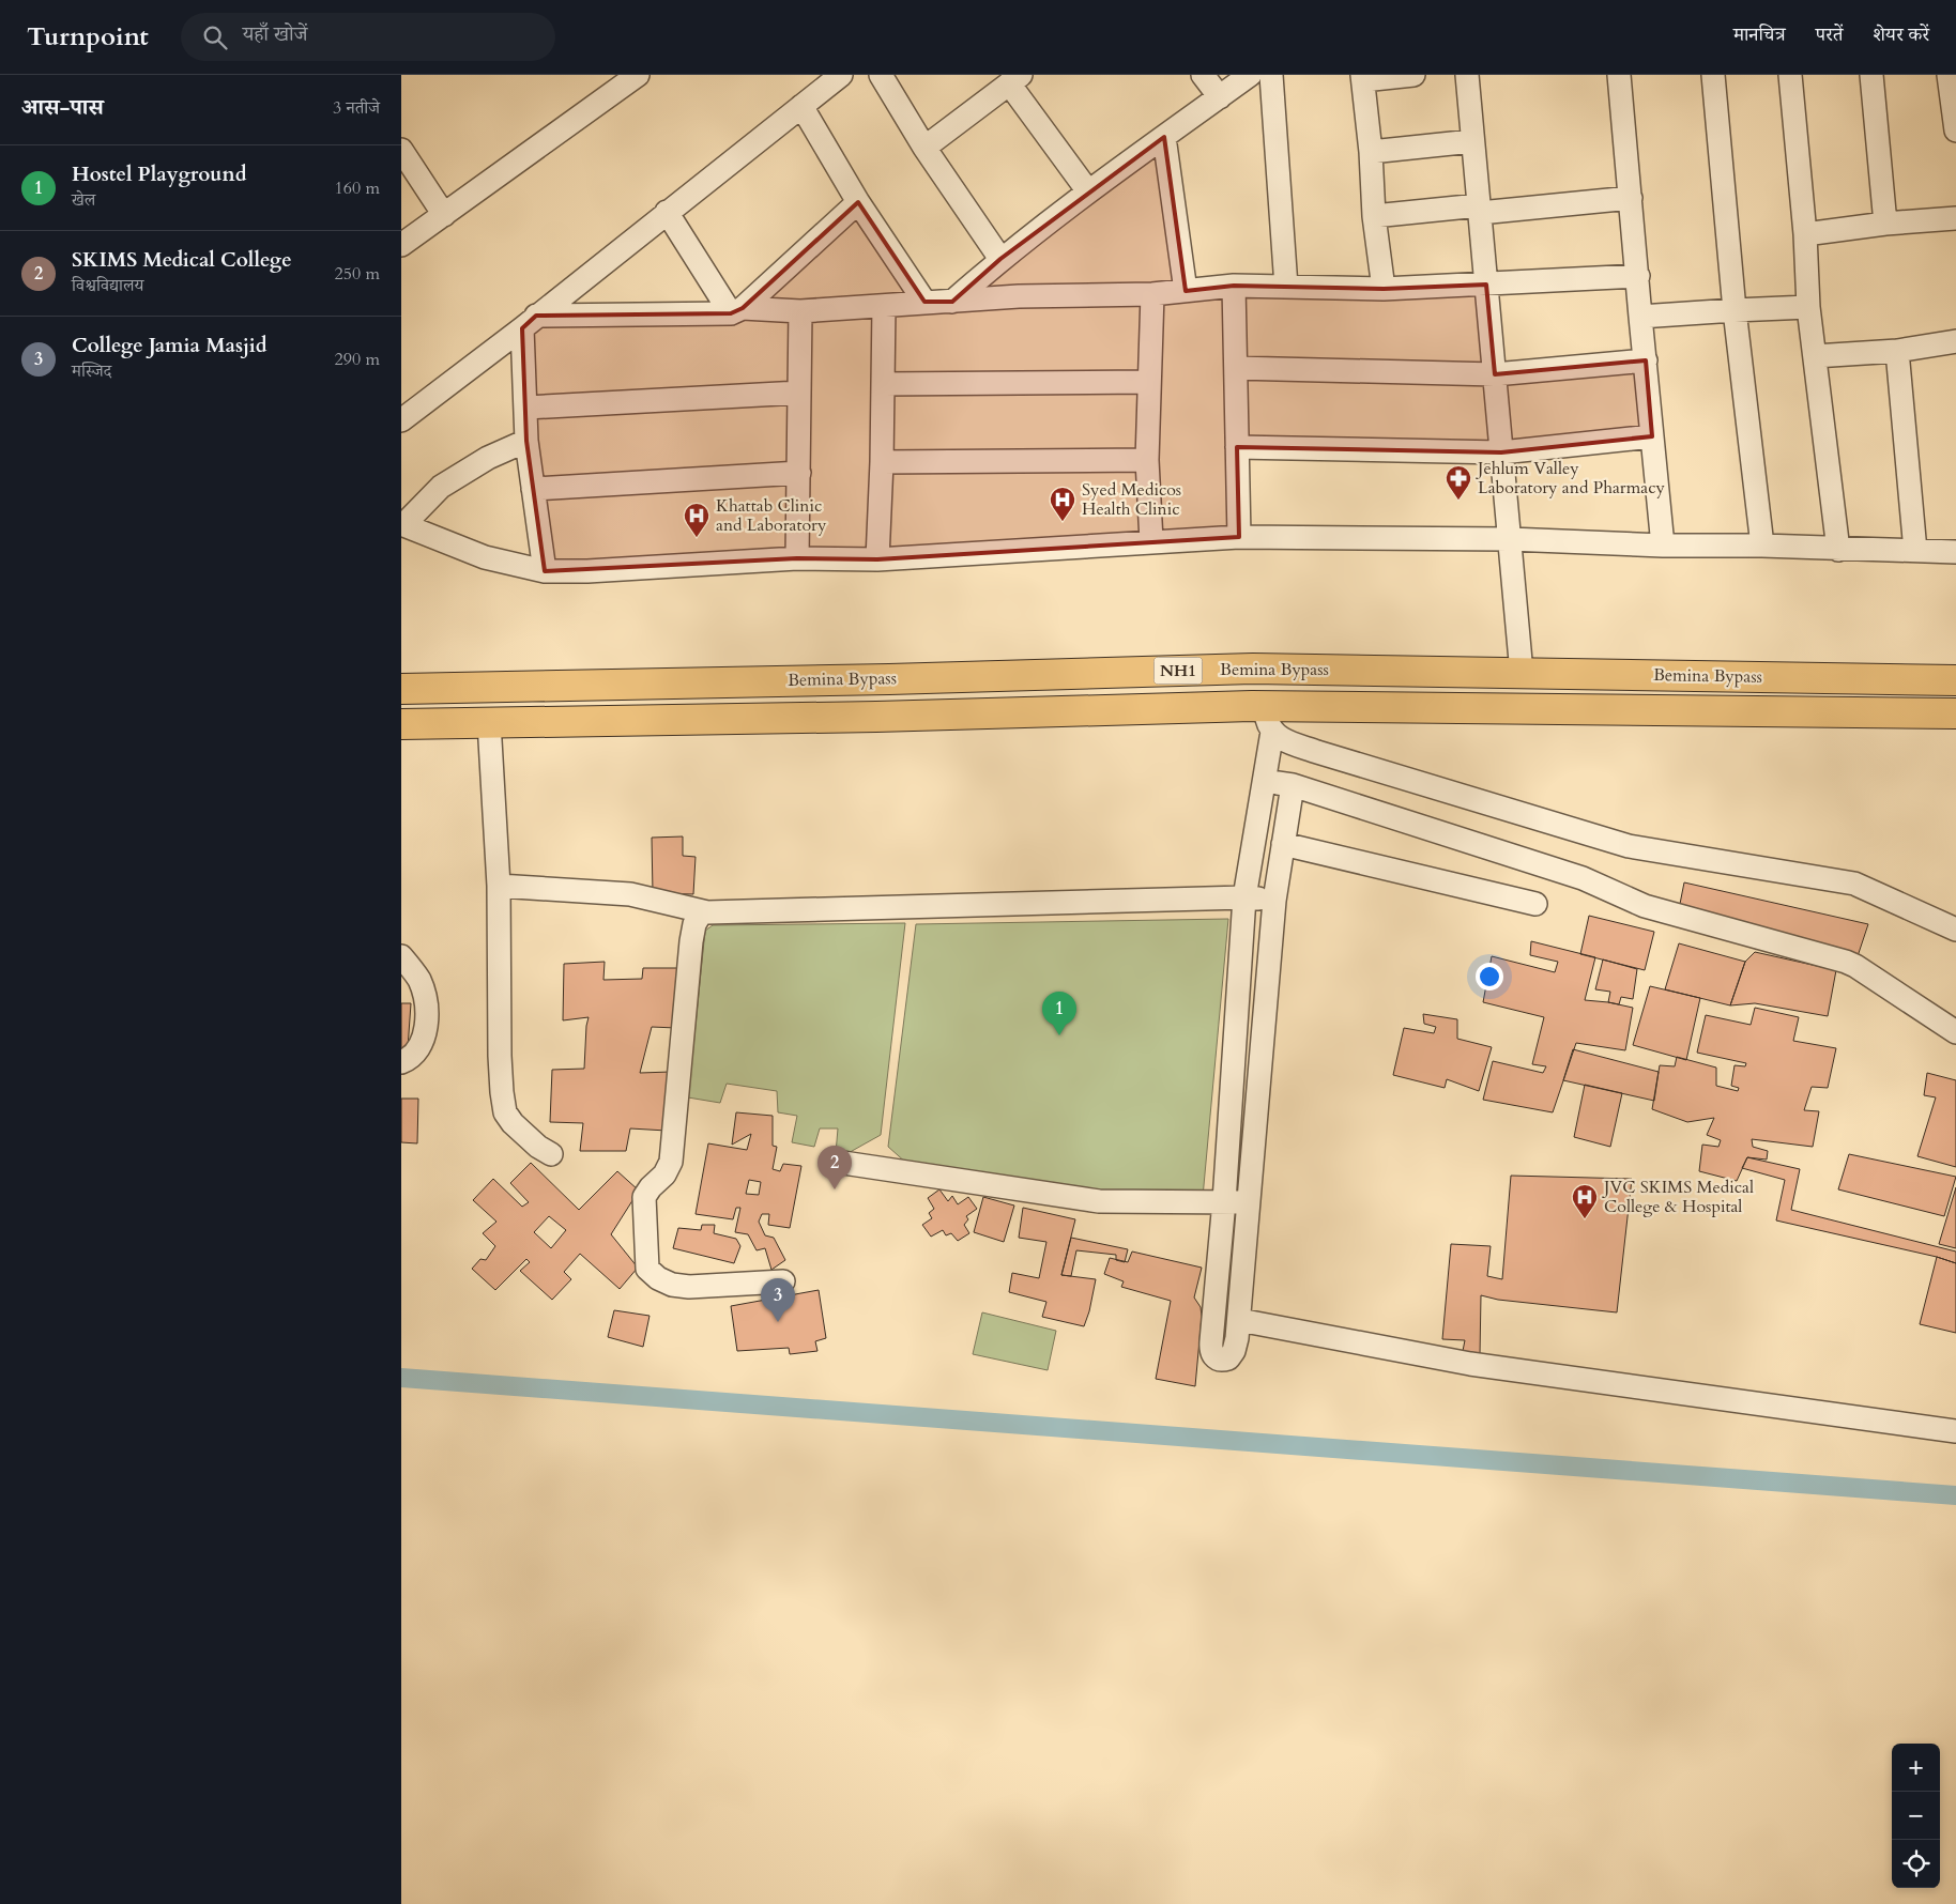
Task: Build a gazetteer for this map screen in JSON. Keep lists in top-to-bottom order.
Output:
{
  "streets": {
    "highway": ["Bemina Bypass", "NH1"]
  },
  "places": {
    "pharmacy": ["Jehlum Valley Laboratory and Pharmacy"],
    "hospital": ["Syed Medicos Health Clinic", "Khattab Clinic and Laboratory", "JVC SKIMS Medical College & Hospital"]
  },
  "page": {
    "header": "Turnpoint",
    "search": "यहाँ खोजें",
    "nav": ["मानचित्र", "परतें", "शेयर करें"],
    "heading": ["आस-पास", "3 नतीजे"],
    "list": [
      {
        "mark": "1",
        "name": "Hostel Playground",
        "note": "खेल",
        "value": "160 m"
      },
      {
        "mark": "2",
        "name": "SKIMS Medical College",
        "note": "विश्वविद्यालय",
        "value": "250 m"
      },
      {
        "mark": "3",
        "name": "College Jamia Masjid",
        "note": "मस्जिद",
        "value": "290 m"
      }
    ],
    "pins": ["1", "2", "3"],
    "map_buttons": ["+", "−"]
  }
}
